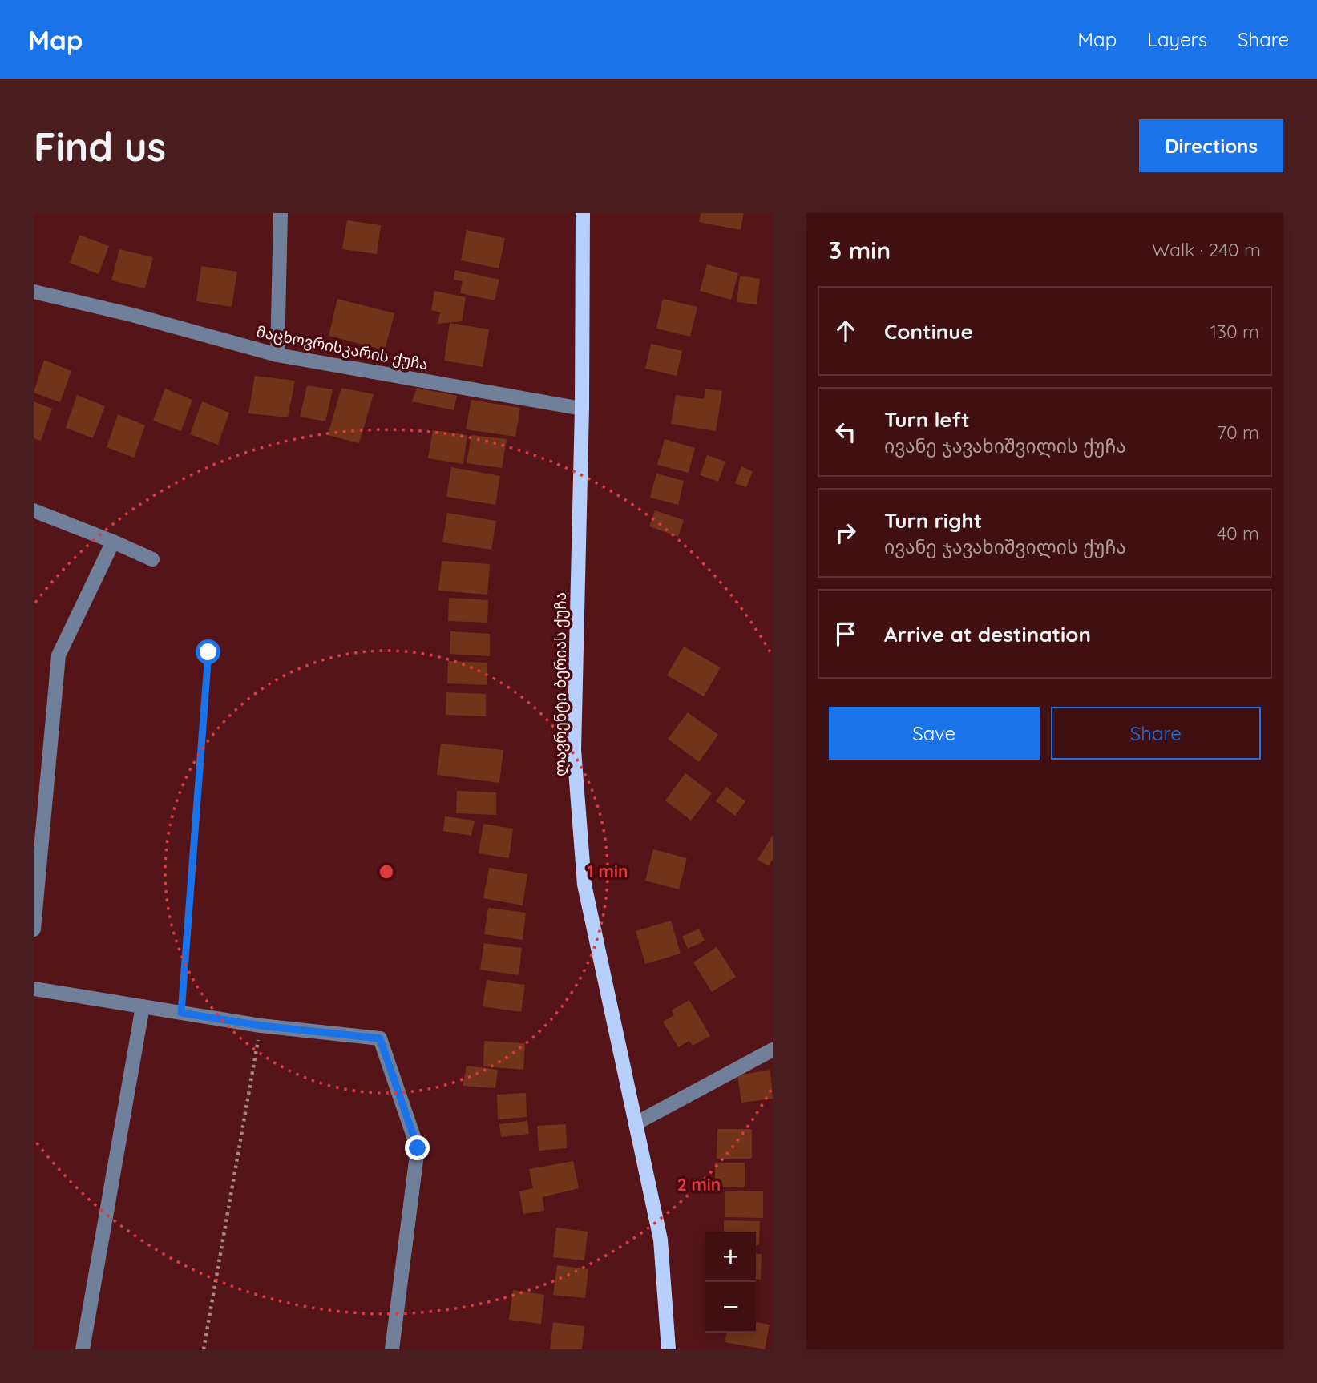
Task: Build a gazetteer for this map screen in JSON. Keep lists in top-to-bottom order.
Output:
{
  "streets": {
    "main road": ["ლავრენტი ბერიას ქუჩა"],
    "street": ["მაცხოვრისკარის ქუჩა"]
  },
  "crossings": [
    ["მაცხოვრისკარის ქუჩა", "ლავრენტი ბერიას ქუჩა"]
  ],
  "page": {
    "header": "Map",
    "nav": ["Map", "Layers", "Share"],
    "buttons": [
      "Directions",
      ["Save", "Share"]
    ],
    "title": "Find us",
    "heading": ["3 min", "Walk · 240 m"],
    "list": [
      ["Continue", "130 m"],
      ["Turn left", "ივანე ჯავახიშვილის ქუჩა", "70 m"],
      ["Turn right", "ივანე ჯავახიშვილის ქუჩა", "40 m"],
      "Arrive at destination"
    ],
    "map_buttons": ["+", "−"]
  },
  "rings": ["1 min", "2 min"]
}
